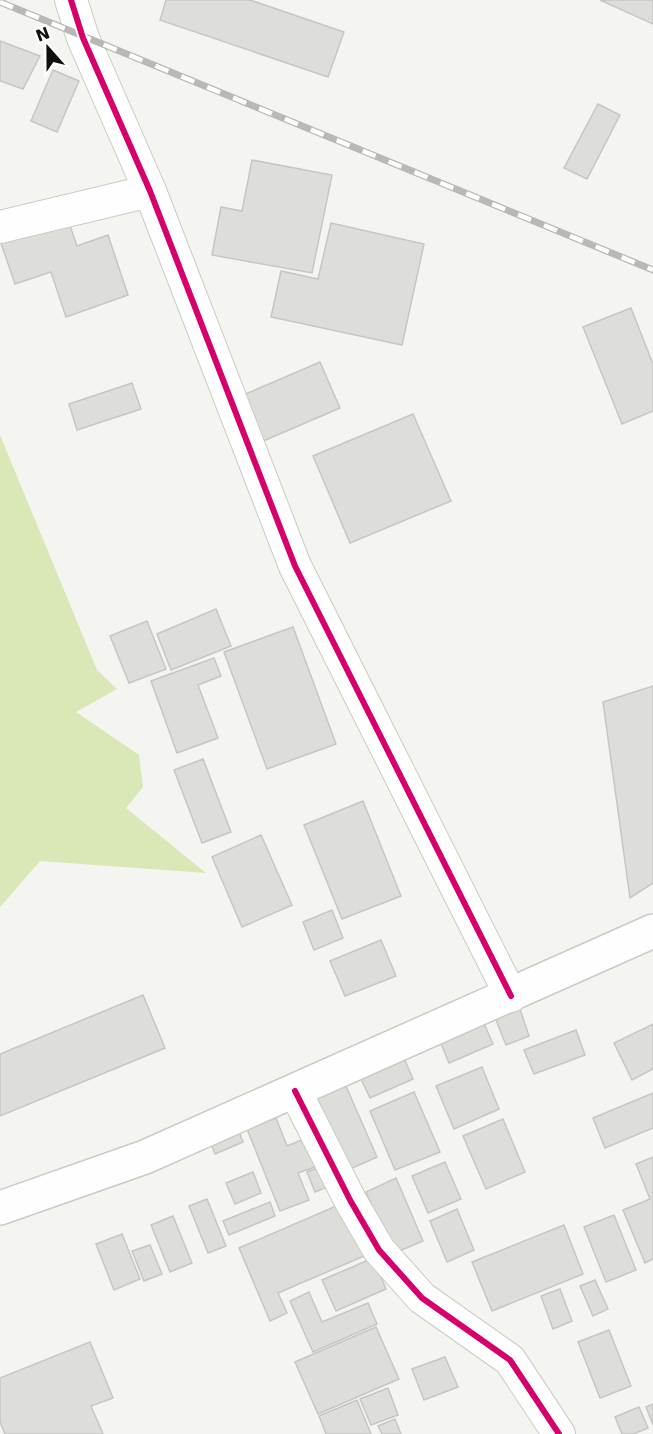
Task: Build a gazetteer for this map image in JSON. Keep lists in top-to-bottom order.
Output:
{
  "north": "top"
}
